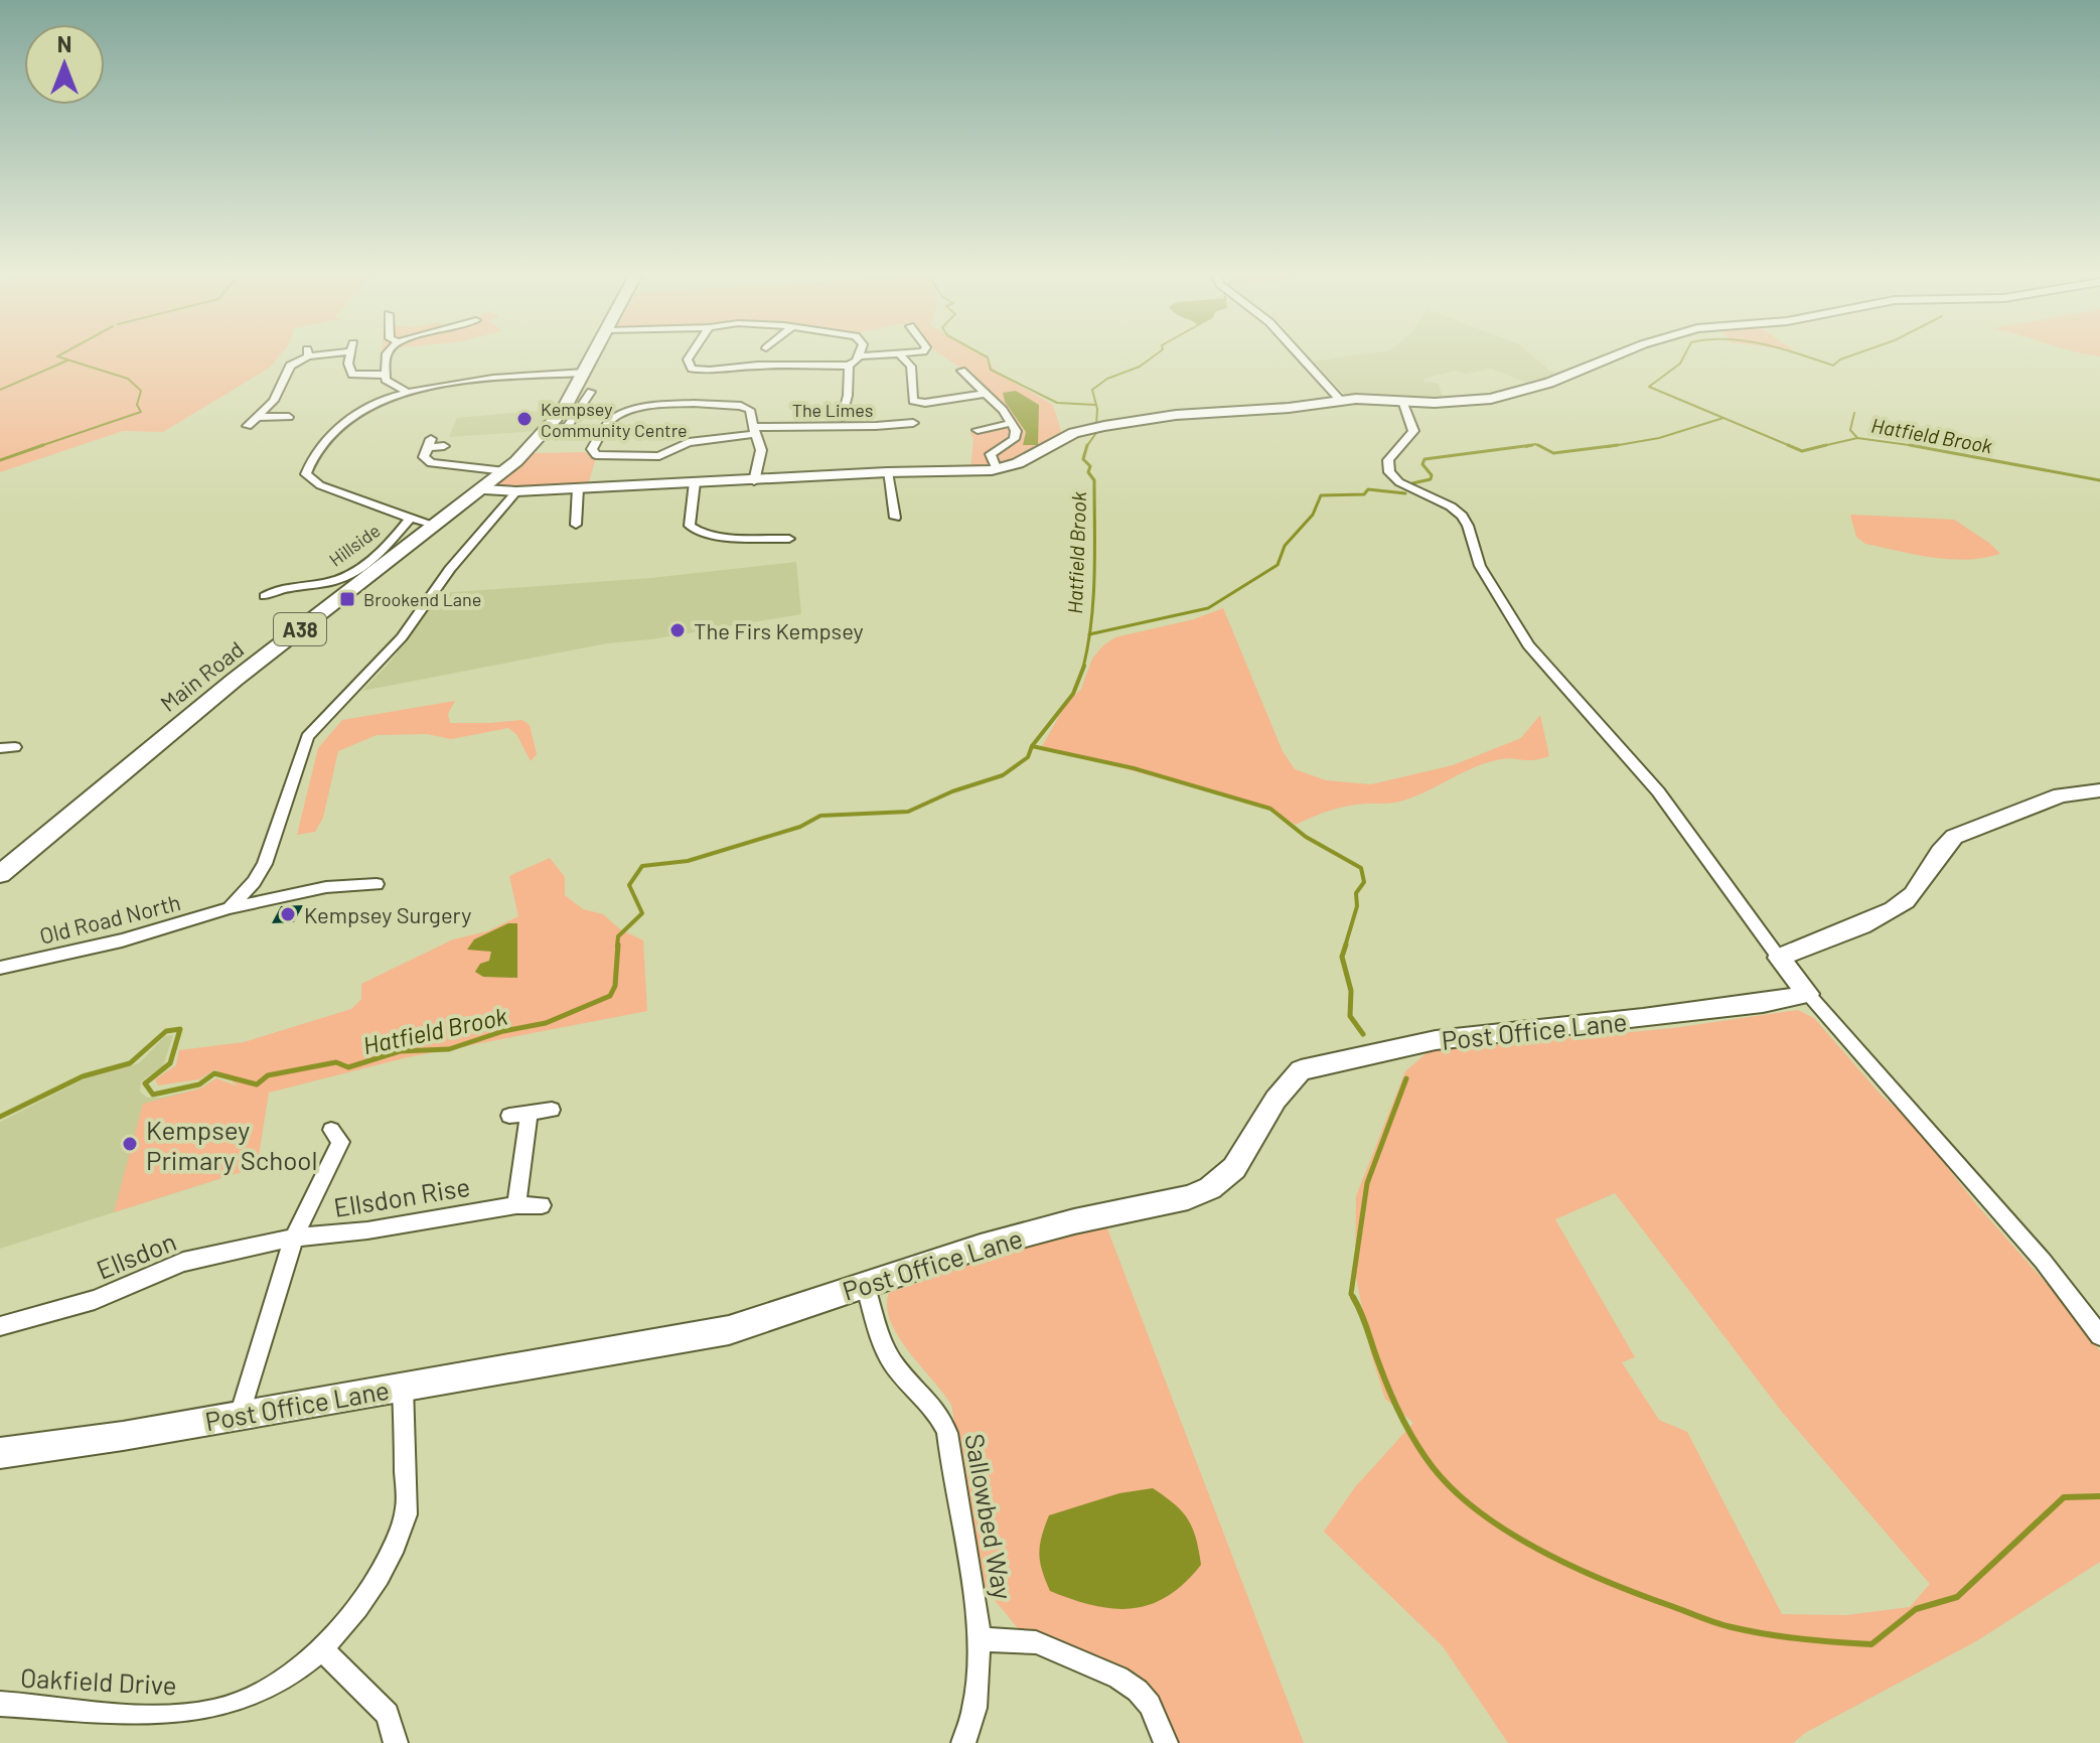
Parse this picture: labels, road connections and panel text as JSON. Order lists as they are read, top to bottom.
{
  "streets": {
    "main road": ["A38", "Main Road"],
    "street": [
      "The Limes",
      "Hillside",
      "Old Road North",
      "Post Office Lane",
      "Ellsdon Rise",
      "Ellsdon",
      "Sallowbed Way",
      "Oakfield Drive"
    ]
  },
  "crossings": [
    ["A38", "Main Road"],
    ["Post Office Lane", "Sallowbed Way"],
    ["Post Office Lane", "Oakfield Drive"],
    ["Ellsdon Rise", "Ellsdon"]
  ],
  "water": ["Hatfield Brook"],
  "places": {
    "other": [
      "Kempsey Community Centre",
      "The Firs Kempsey",
      "Kempsey Surgery",
      "Kempsey Primary School"
    ],
    "transit": ["Brookend Lane"]
  },
  "north": "top"
}
